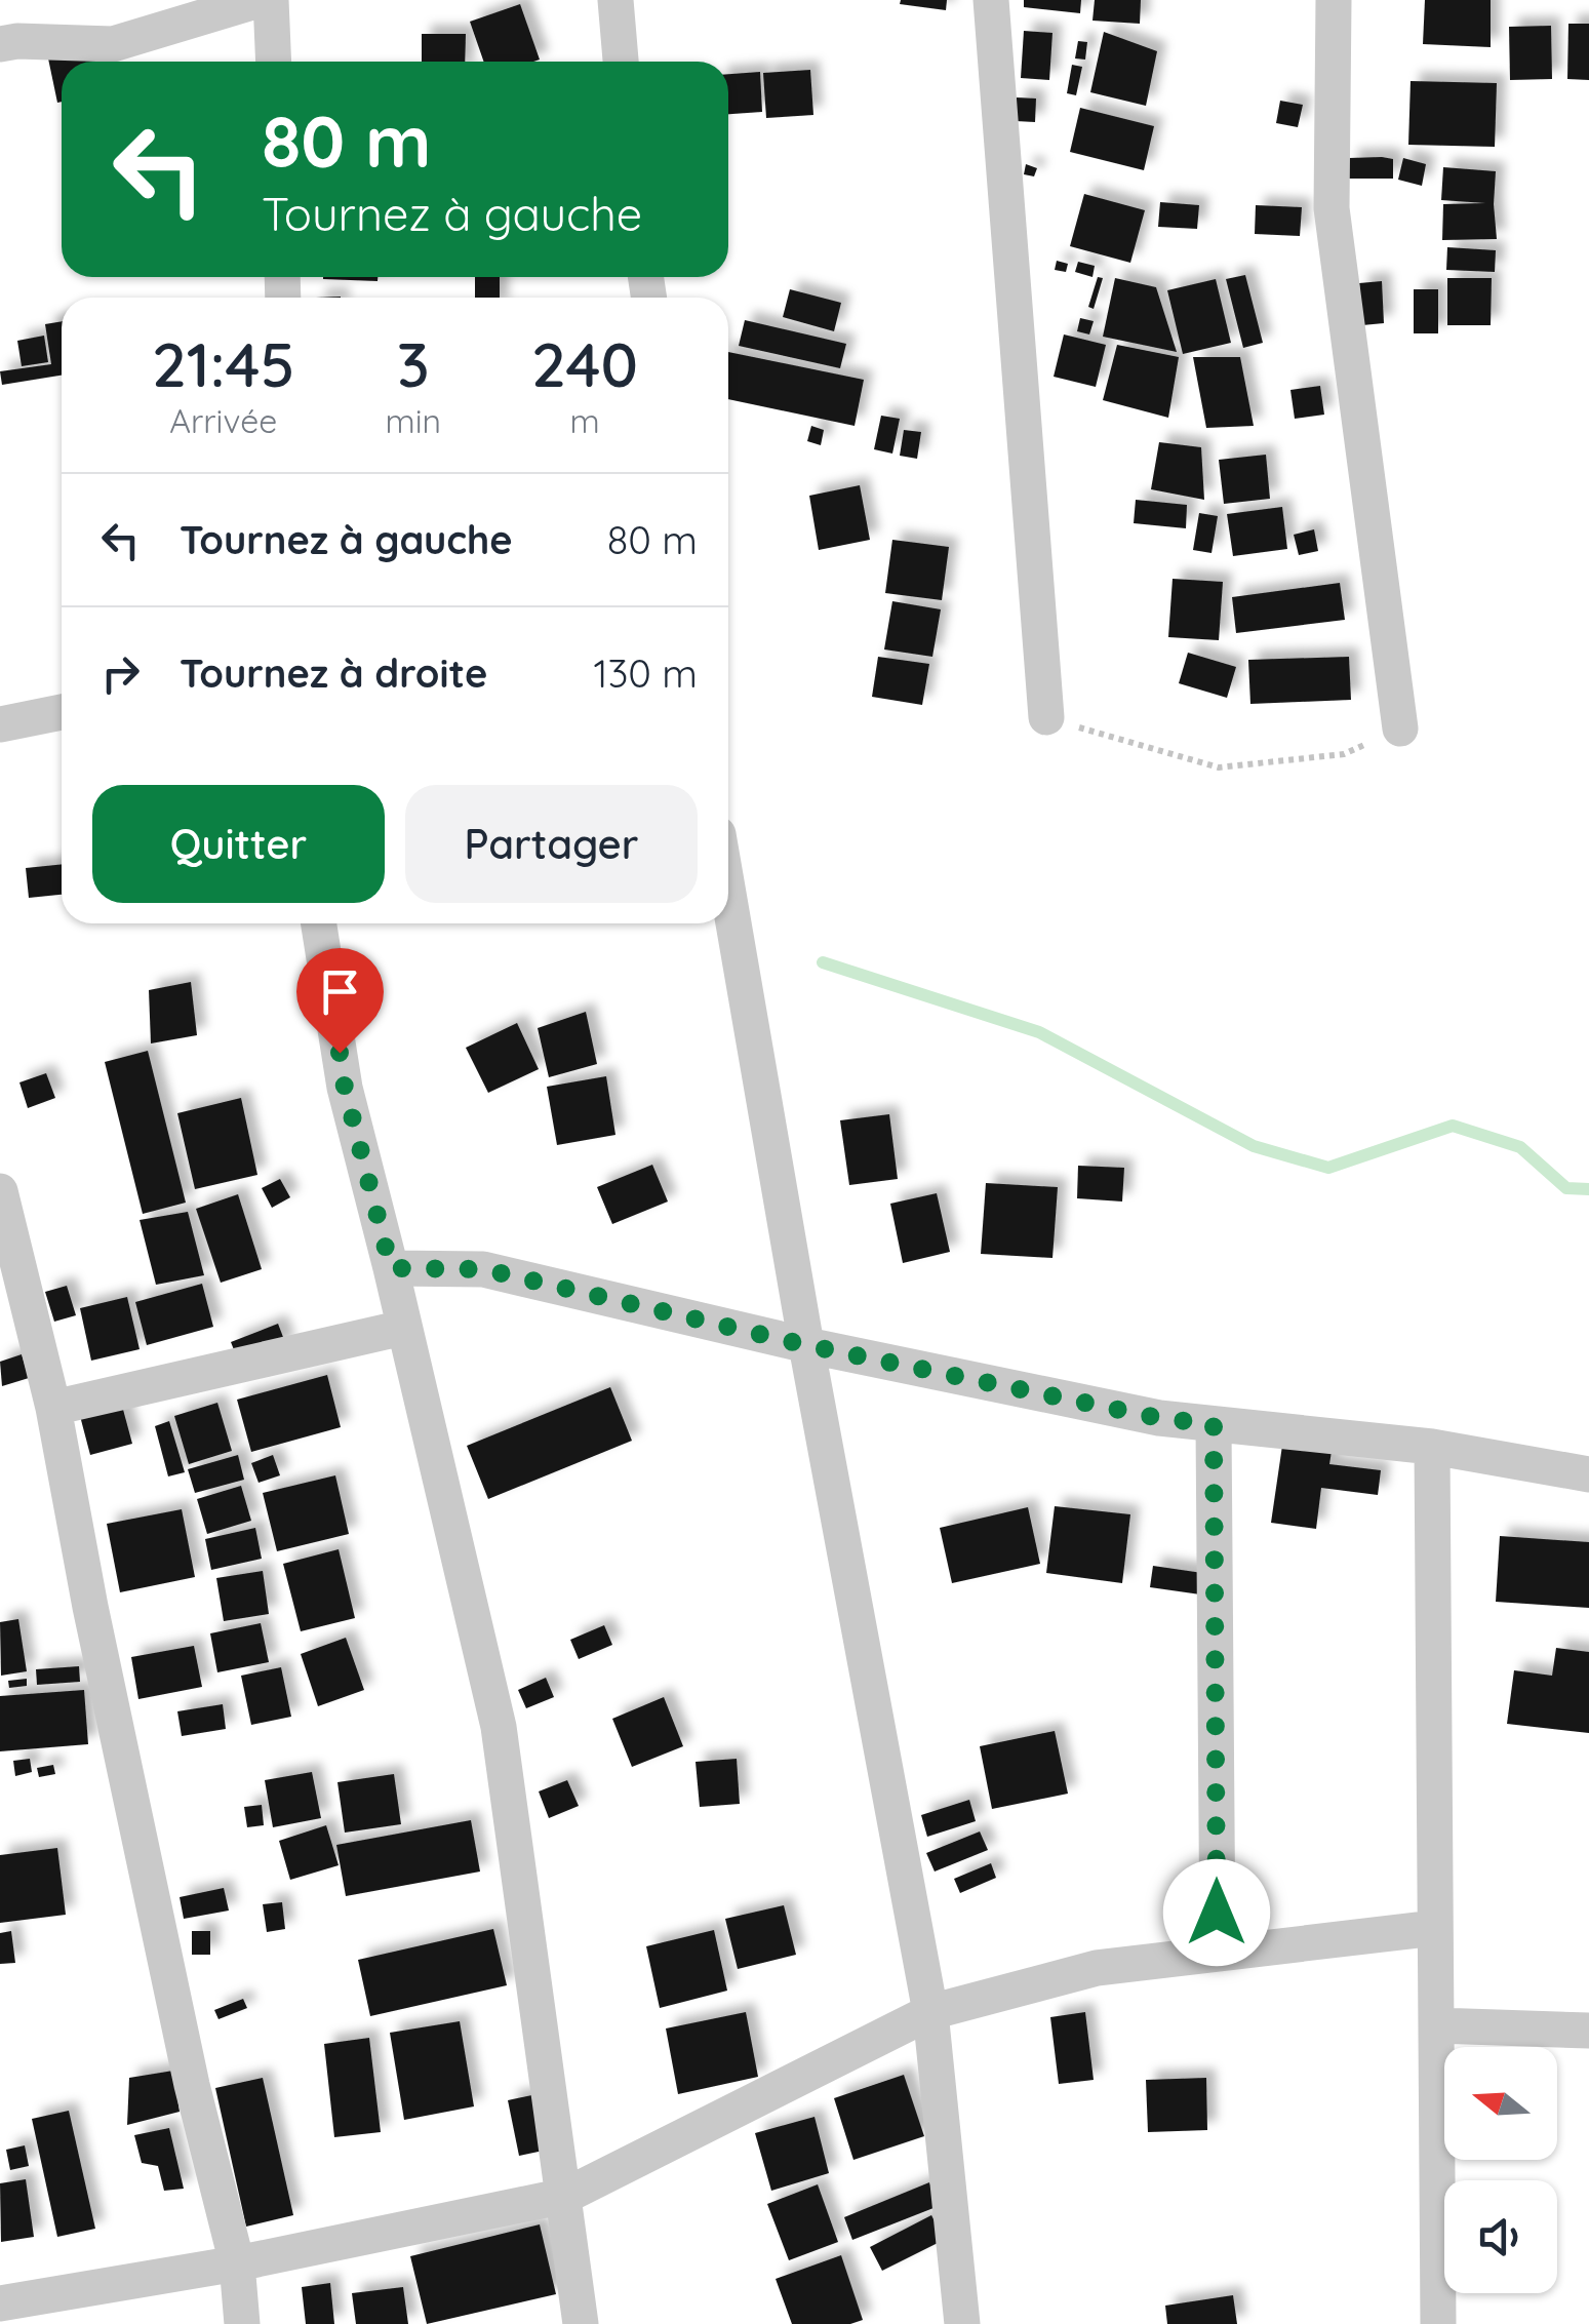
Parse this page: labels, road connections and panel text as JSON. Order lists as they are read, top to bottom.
{
  "north": "left",
  "page": {
    "turn": ["80 m", "Tournez à gauche"],
    "eta": [
      "21:45",
      "Arrivée",
      "3",
      "min",
      "240",
      "m"
    ],
    "list": [
      {
        "name": "Tournez à gauche",
        "value": "80 m"
      },
      {
        "name": "Tournez à droite",
        "value": "130 m"
      }
    ],
    "buttons": ["Quitter", "Partager"]
  }
}
